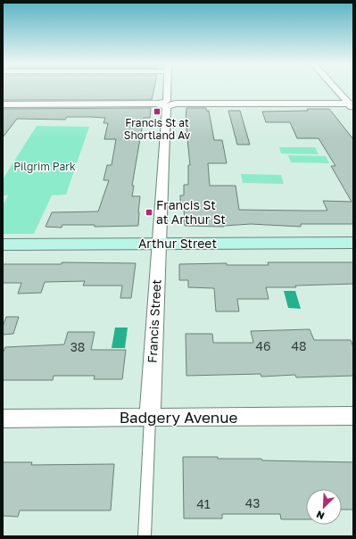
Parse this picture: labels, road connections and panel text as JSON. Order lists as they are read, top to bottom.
{
  "streets": {
    "main road": ["Arthur Street"],
    "street": ["Francis Street", "Badgery Avenue"]
  },
  "crossings": [
    ["Arthur Street", "Francis Street"],
    ["Francis Street", "Badgery Avenue"]
  ],
  "parks": ["Pilgrim Park"],
  "places": {
    "transit": ["Francis St at Shortland Av", "Francis St at Arthur St"]
  },
  "house_numbers": [
    "46",
    "48",
    "38",
    "43",
    "41"
  ],
  "north": "bottom left"
}
